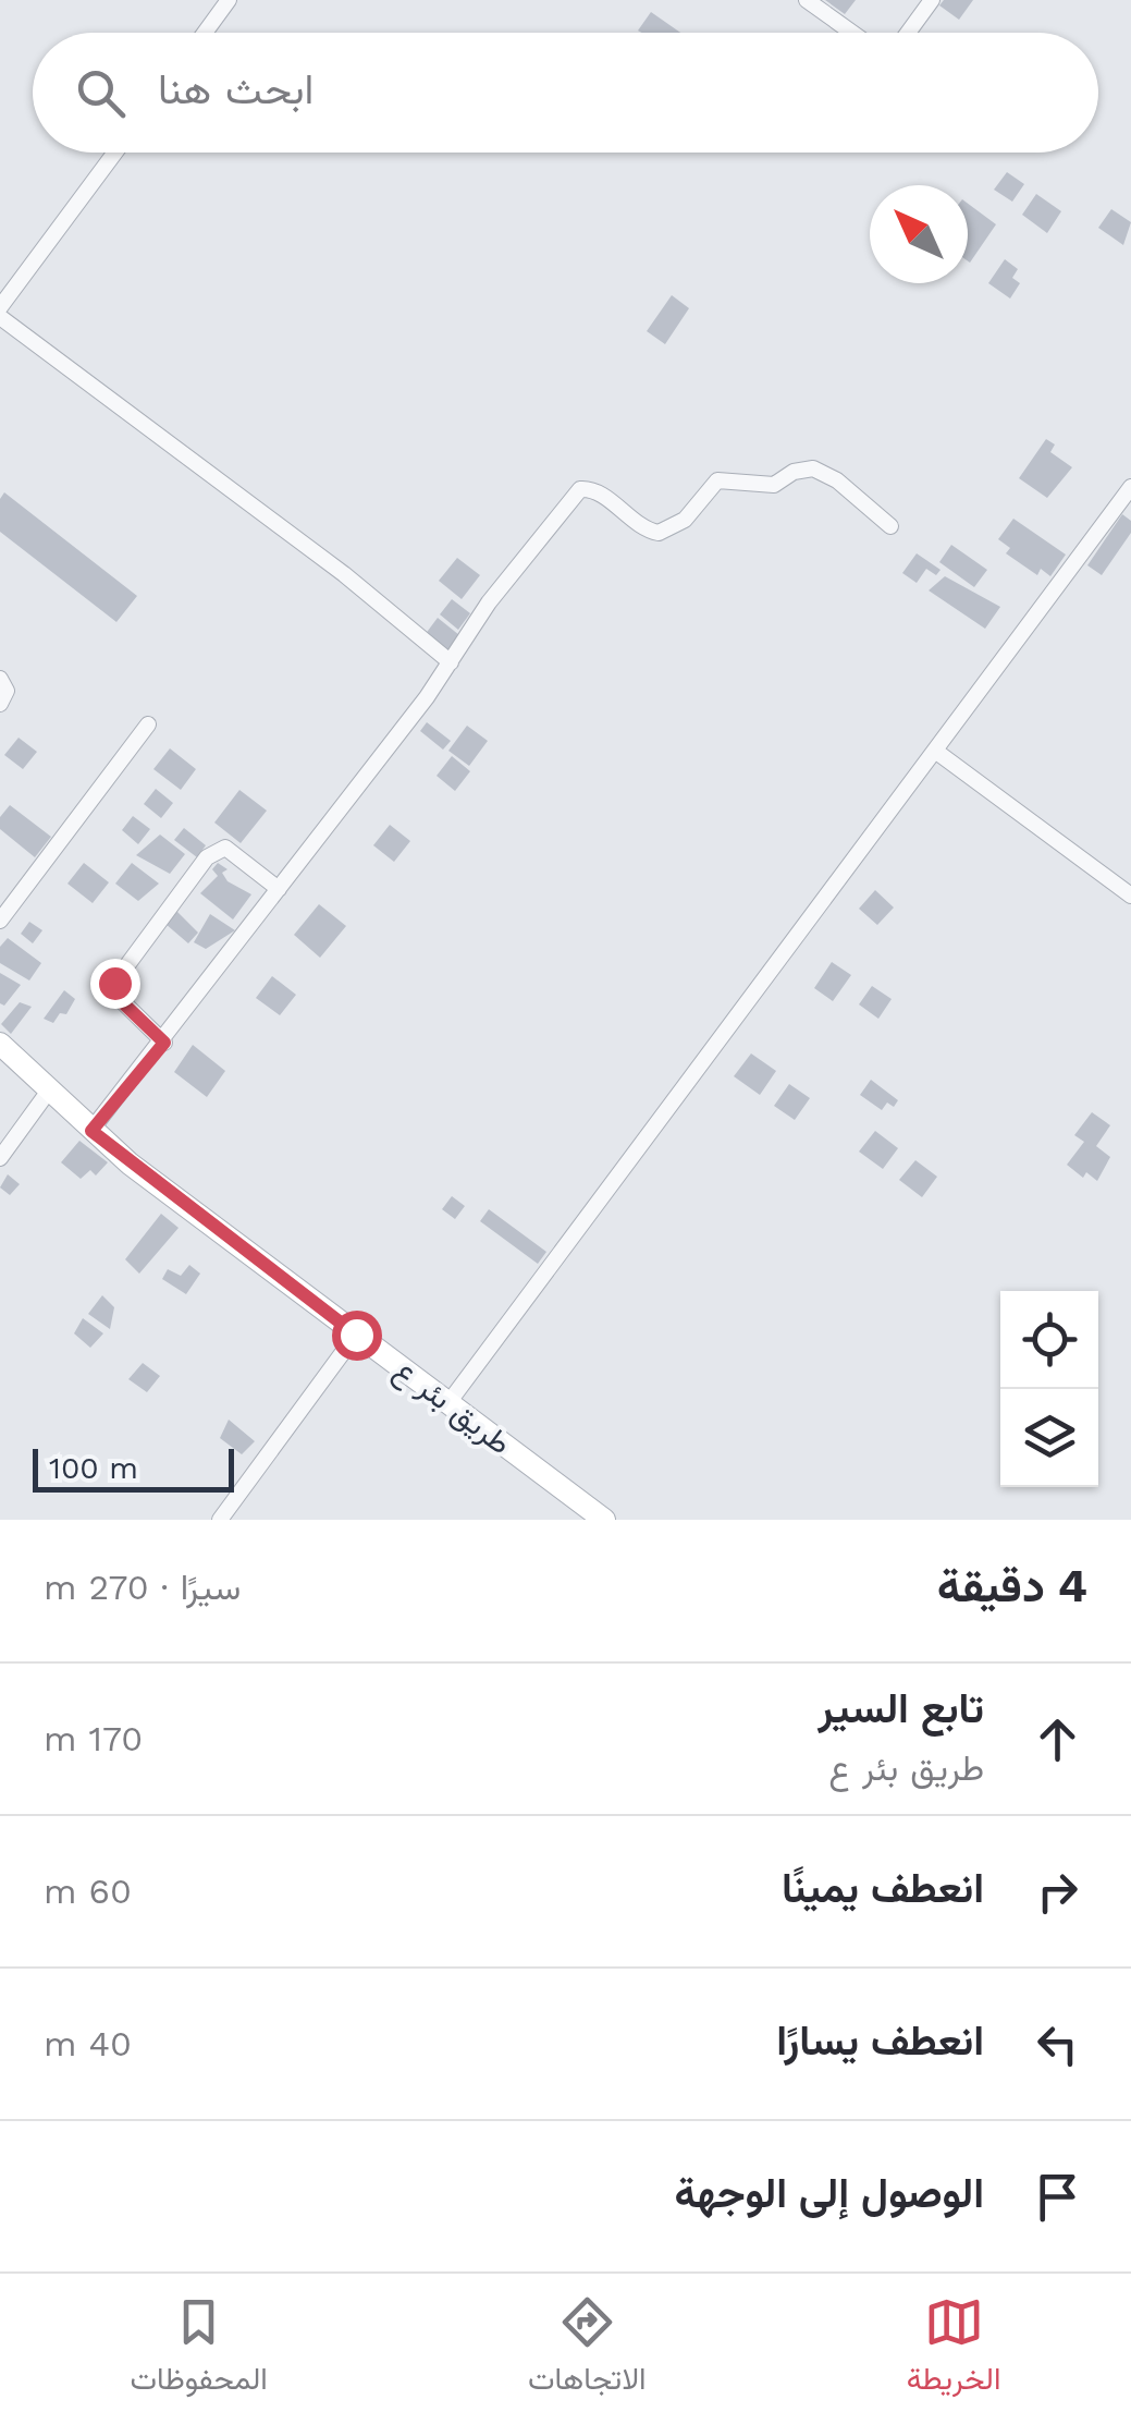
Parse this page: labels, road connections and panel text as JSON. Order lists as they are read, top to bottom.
{
  "streets": {
    "street": ["طريق بئر ع"]
  },
  "scale_bar": "100 m",
  "north": "top left",
  "page": {
    "search": "ابحث هنا",
    "scale": "100 m",
    "heading": ["4 دقيقة", "سيرًا · 270 m"],
    "list": [
      ["تابع السير", "طريق بئر ع", "170 m"],
      ["انعطف يمينًا", "60 m"],
      ["انعطف يسارًا", "40 m"],
      "الوصول إلى الوجهة"
    ],
    "nav": ["الخريطة", "الاتجاهات", "المحفوظات"]
  }
}
